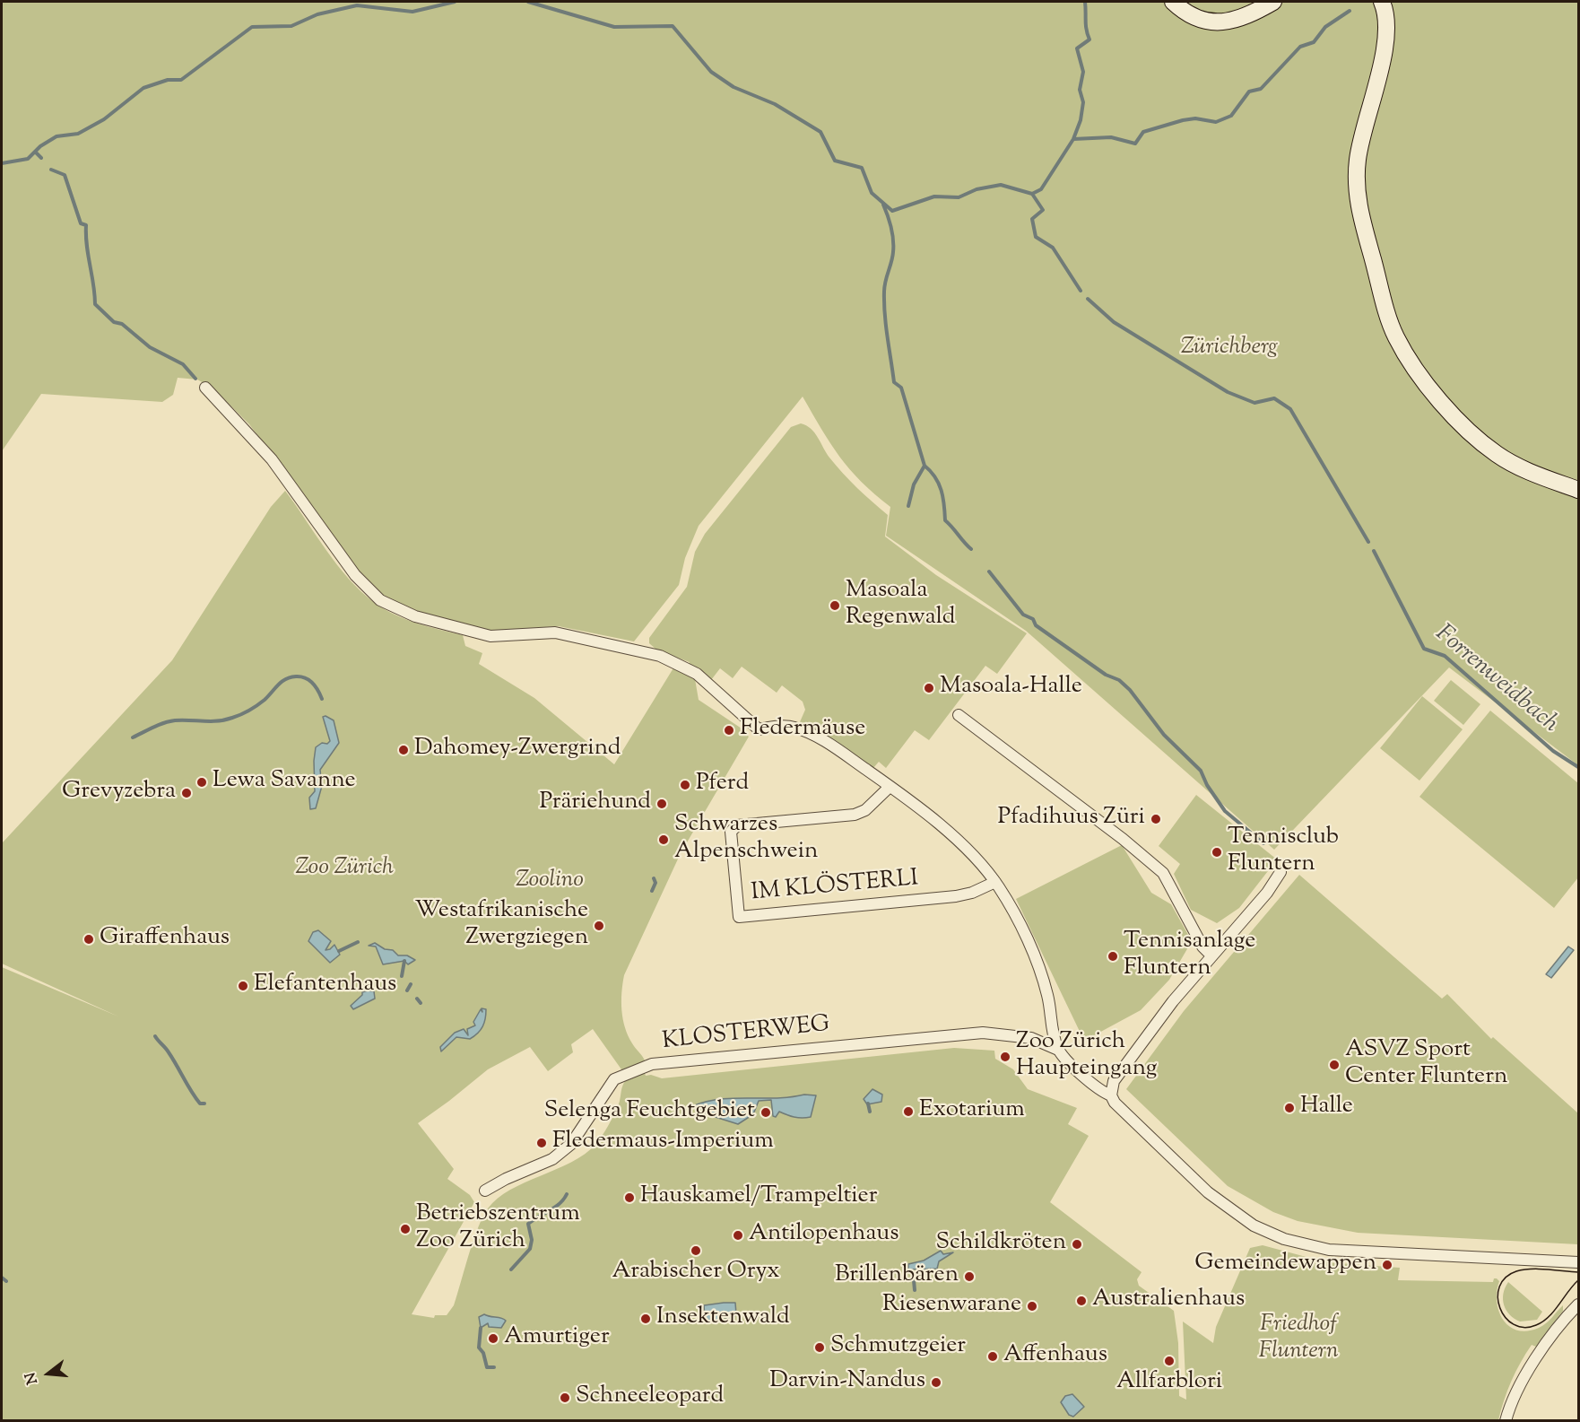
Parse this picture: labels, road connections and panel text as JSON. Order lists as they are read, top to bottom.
{
  "streets": {
    "street": ["IM KLÖSTERLI", "KLOSTERWEG"]
  },
  "water": ["Forrenweidbach"],
  "parks": [
    "Zürichberg",
    "Zoo Zürich",
    "Zoolino",
    "Friedhof Fluntern"
  ],
  "places": [
    "Masoala Regenwald",
    "Masoala-Halle",
    "Fledermäuse",
    "Dahomey-Zwergrind",
    "Lewa Savanne",
    "Pferd",
    "Grevyzebra",
    "Präriehund",
    "Pfadihuus Züri",
    "Schwarzes Alpenschwein",
    "Tennisclub Fluntern",
    "Westafrikanische Zwergziegen",
    "Giraffenhaus",
    "Tennisanlage Fluntern",
    "Elefantenhaus",
    "Zoo Zürich Haupteingang",
    "ASVZ Sport Center Fluntern",
    "Halle",
    "Exotarium",
    "Selenga Feuchtgebiet",
    "Fledermaus-Imperium",
    "Hauskamel/Trampeltier",
    "Betriebszentrum Zoo Zürich",
    "Antilopenhaus",
    "Schildkröten",
    "Arabischer Oryx",
    "Gemeindewappen",
    "Brillenbären",
    "Australienhaus",
    "Riesenwarane",
    "Insektenwald",
    "Amurtiger",
    "Schmutzgeier",
    "Affenhaus",
    "Allfarblori",
    "Darvin-Nandus",
    "Schneeleopard"
  ],
  "north": "left"
}
